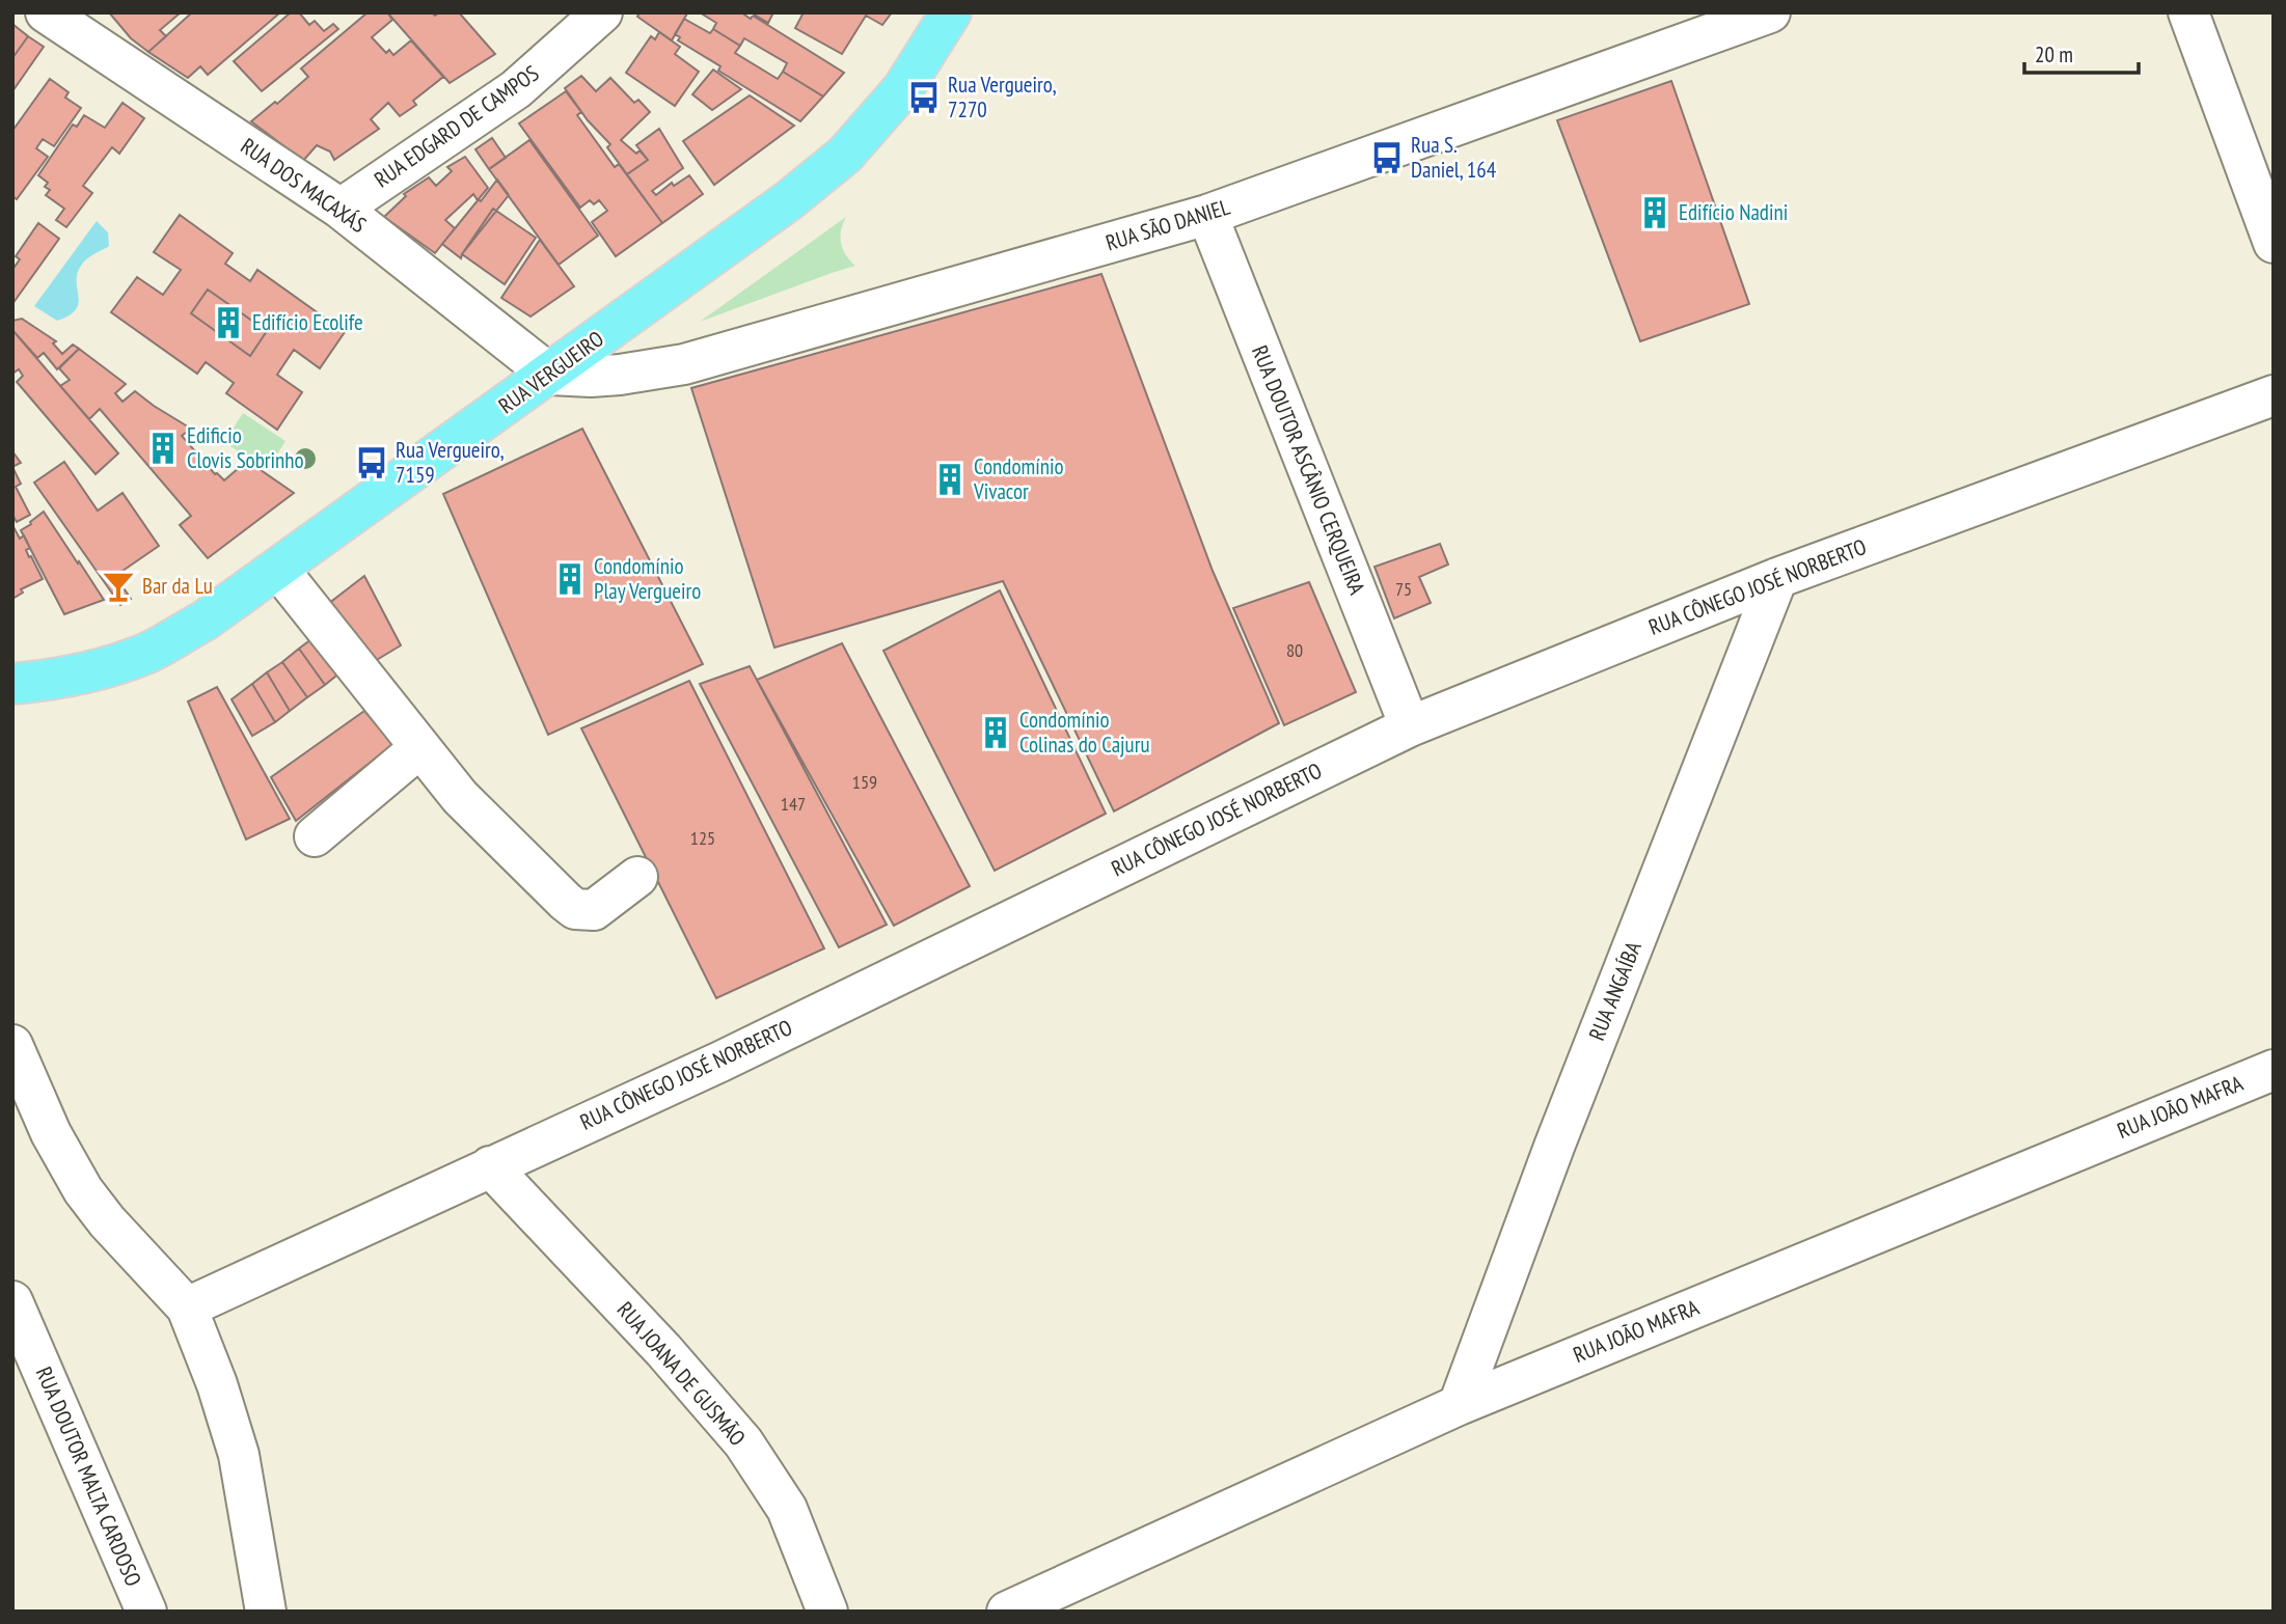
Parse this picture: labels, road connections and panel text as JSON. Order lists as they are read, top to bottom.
{
  "streets": {
    "main road": ["RUA VERGUEIRO"],
    "street": [
      "RUA EDGARD DE CAMPOS",
      "RUA DOS MACAXÁS",
      "RUA SÃO DANIEL",
      "RUA DOUTOR ASCÂNIO CERQUEIRA",
      "RUA CÔNEGO JOSÉ NORBERTO",
      "RUA ANGAÍBA",
      "RUA JOÃO MAFRA",
      "RUA JOANA DE GUSMÃO",
      "RUA DOUTOR MALTA CARDOSO"
    ]
  },
  "crossings": [
    ["RUA EDGARD DE CAMPOS", "RUA DOS MACAXÁS"],
    ["RUA DOS MACAXÁS", "RUA SÃO DANIEL"],
    ["RUA DOS MACAXÁS", "RUA VERGUEIRO"],
    ["RUA SÃO DANIEL", "RUA VERGUEIRO"],
    ["RUA SÃO DANIEL", "RUA DOUTOR ASCÂNIO CERQUEIRA"],
    ["RUA DOUTOR ASCÂNIO CERQUEIRA", "RUA CÔNEGO JOSÉ NORBERTO"],
    ["RUA CÔNEGO JOSÉ NORBERTO", "RUA ANGAÍBA"],
    ["RUA CÔNEGO JOSÉ NORBERTO", "RUA JOANA DE GUSMÃO"],
    ["RUA ANGAÍBA", "RUA JOÃO MAFRA"]
  ],
  "places": {
    "bus stop": ["Rua Vergueiro, 7270", "Rua S. Daniel, 164", "Rua Vergueiro, 7159"],
    "building": [
      "Edifício Nadini",
      "Edifício Ecolife",
      "Edificio Clovis Sobrinho",
      "Condomínio Vivacor",
      "Condomínio Play Vergueiro",
      "Condomínio Colinas do Cajuru"
    ],
    "bar": ["Bar da Lu"]
  },
  "house_numbers": [
    "75",
    "80",
    "159",
    "147",
    "125"
  ],
  "scale_bar": "20 m"
}
